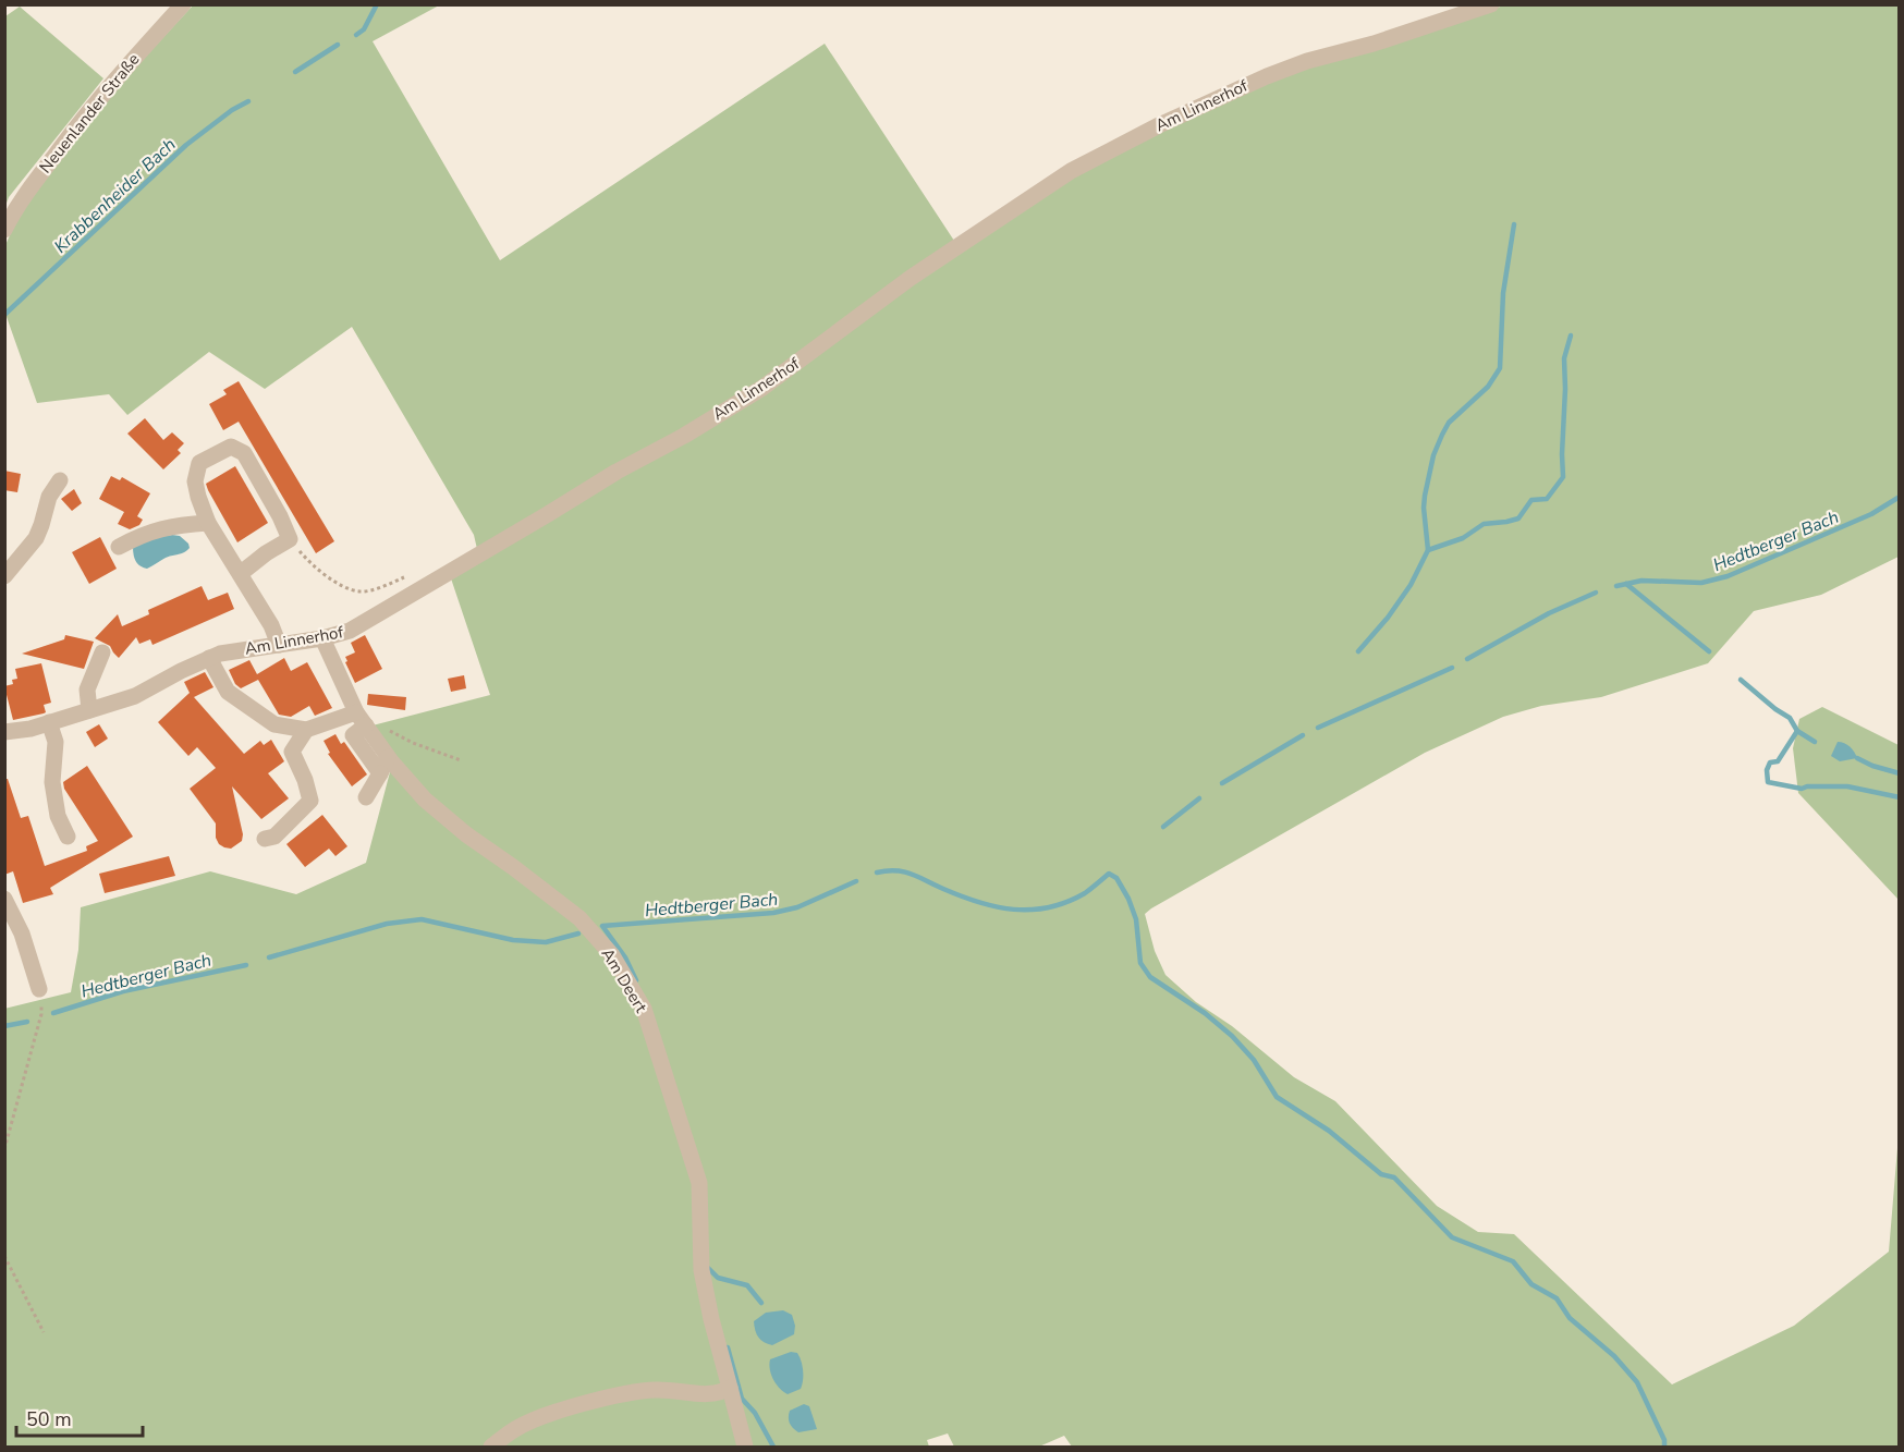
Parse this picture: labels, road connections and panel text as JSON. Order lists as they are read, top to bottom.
{
  "streets": {
    "street": ["Am Linnerhof", "Neuenlander Straße", "Am Deert"]
  },
  "crossings": [
    ["Am Linnerhof", "Am Deert"]
  ],
  "water": ["Krabbenheider Bach", "Hedtberger Bach"],
  "scale_bar": "50 m"
}
